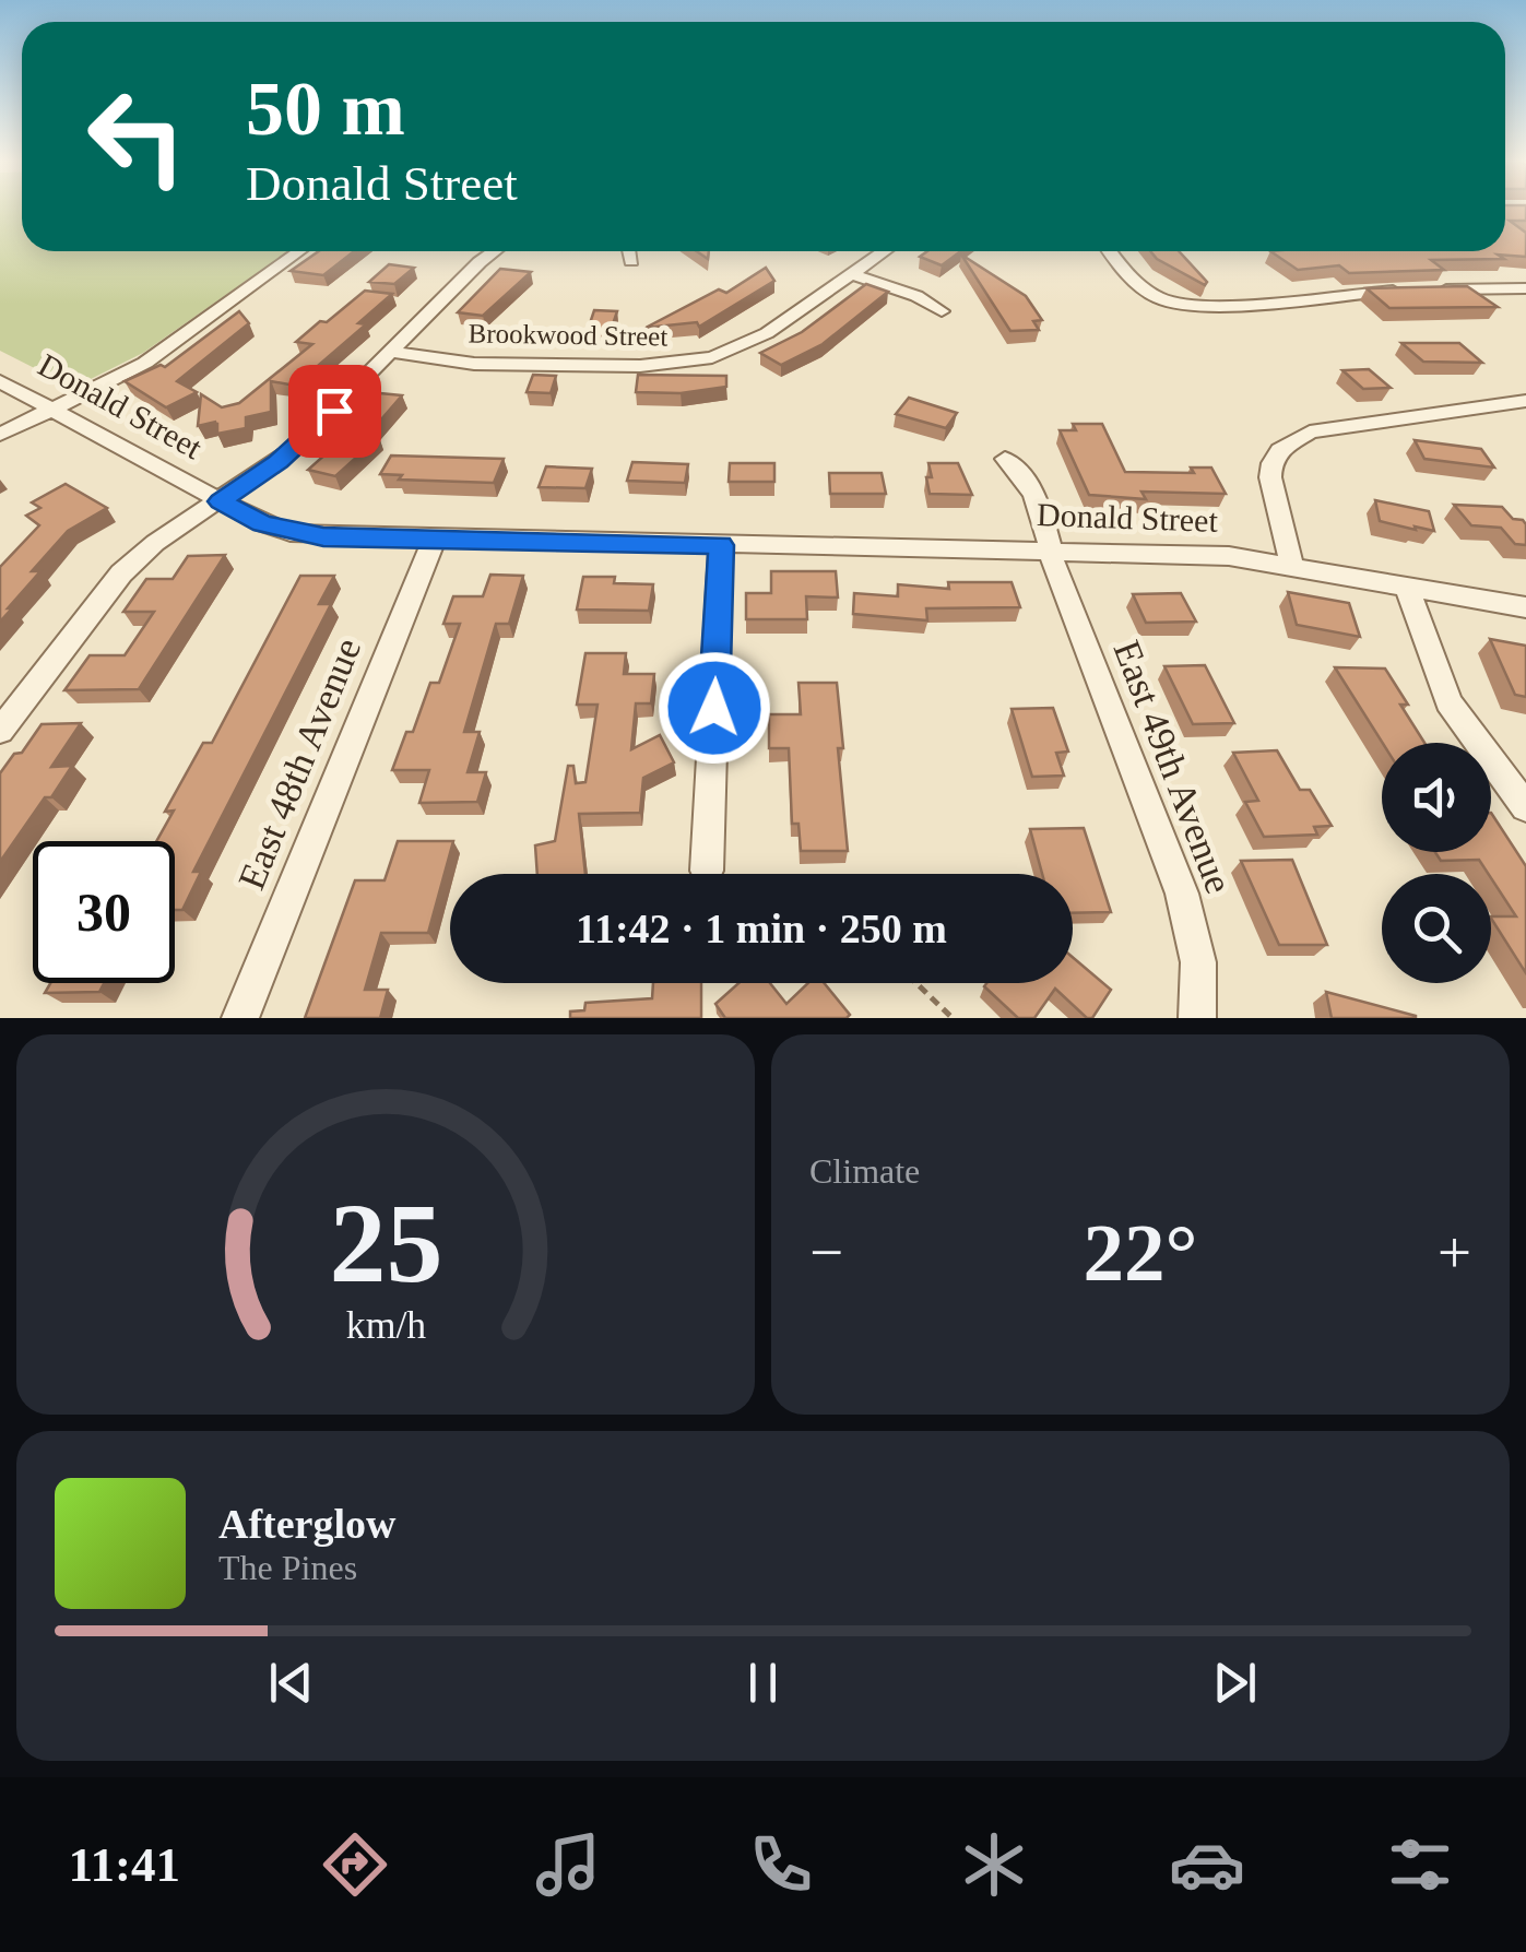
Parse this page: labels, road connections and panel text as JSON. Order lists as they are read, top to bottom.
{
  "streets": {
    "street": [
      "Brookwood Street",
      "Donald Street",
      "East 48th Avenue",
      "East 49th Avenue"
    ]
  },
  "crossings": [
    ["Donald Street", "East 48th Avenue"],
    ["Donald Street", "East 49th Avenue"]
  ],
  "page": {
    "turn": ["50 m", "Donald Street"],
    "limit": "30",
    "trip": "11:42 · 1 min · 250 m",
    "tile": "Climate",
    "heat": ["−", "22°", "+"],
    "song": ["Afterglow", "The Pines"],
    "tabs": "11:41",
    "gauge": ["25", "km/h"]
  }
}
